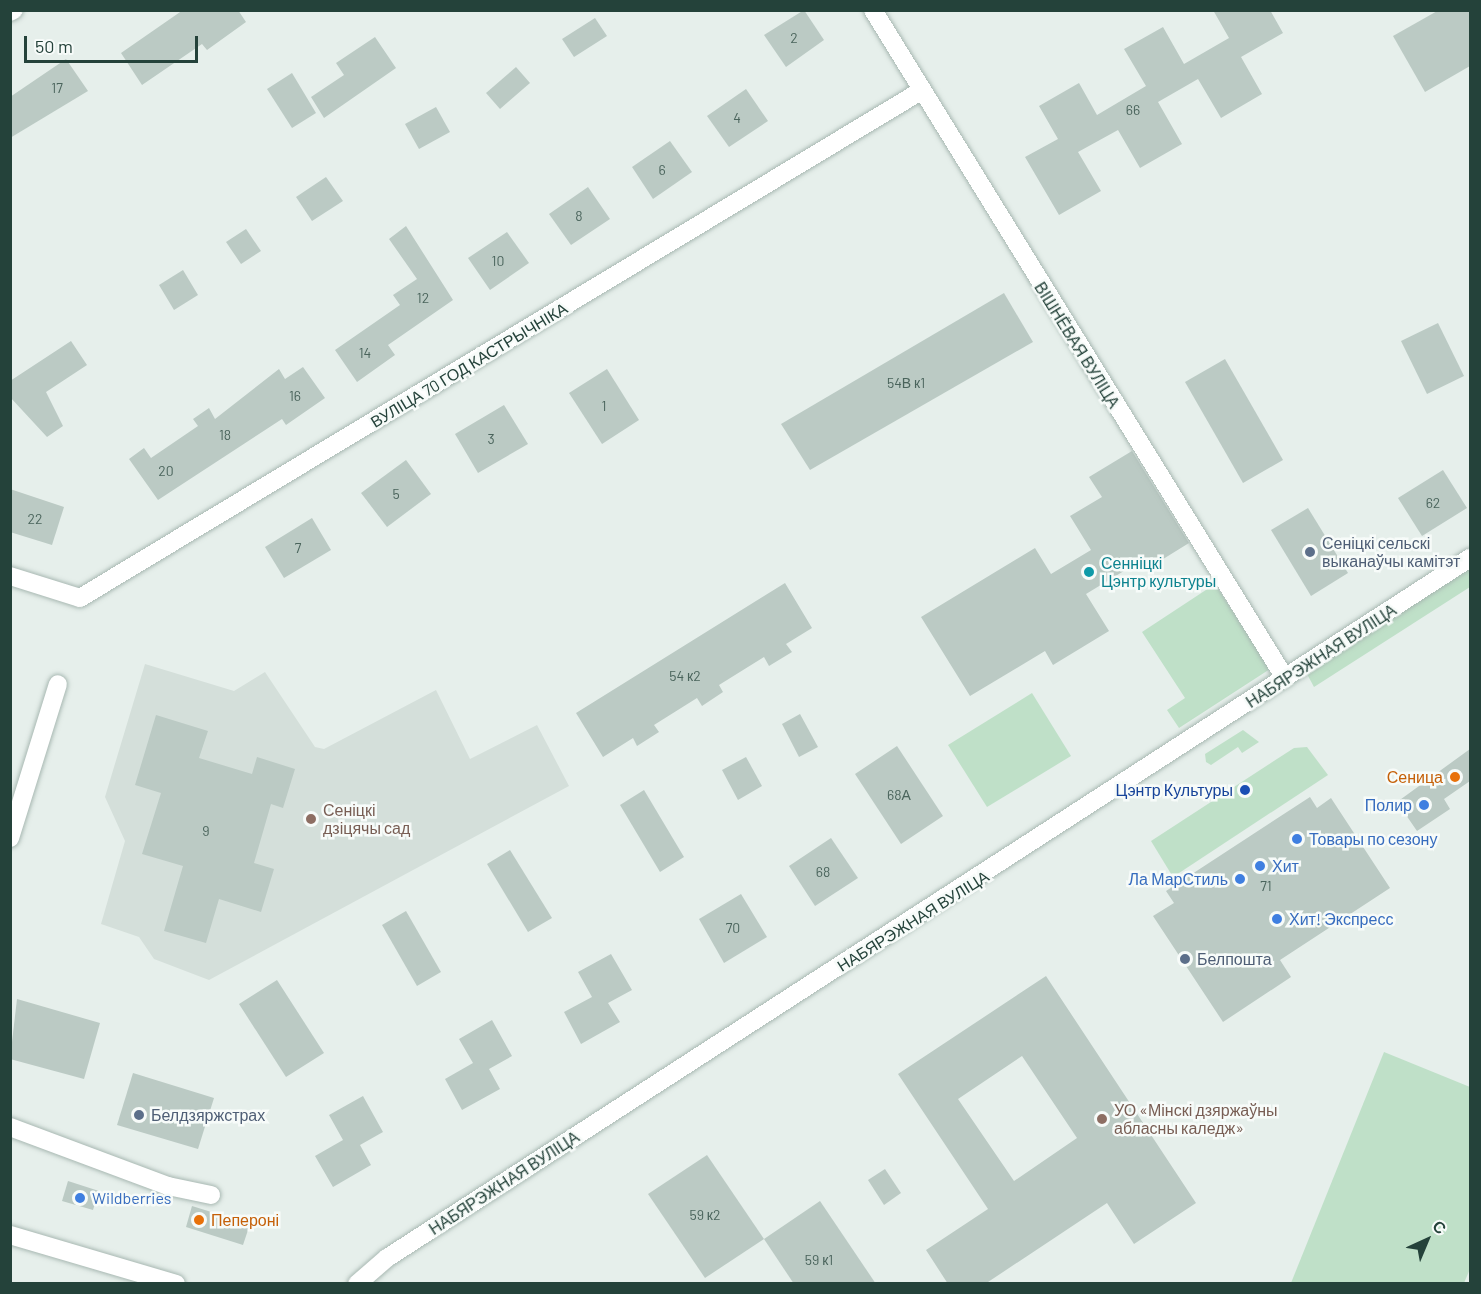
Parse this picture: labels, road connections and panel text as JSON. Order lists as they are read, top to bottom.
{
  "streets": {
    "street": ["ВІШНЁВАЯ ВУЛІЦА", "ВУЛІЦА 70 ГОД КАСТРЫЧНІКА", "НАБЯРЭЖНАЯ ВУЛІЦА"]
  },
  "crossings": [
    ["ВІШНЁВАЯ ВУЛІЦА", "ВУЛІЦА 70 ГОД КАСТРЫЧНІКА"],
    ["ВІШНЁВАЯ ВУЛІЦА", "НАБЯРЭЖНАЯ ВУЛІЦА"]
  ],
  "places": [
    "Сеніцкі сельскі выканаўчы камітэт",
    "Сенніцкі Цэнтр культуры",
    "Сеница",
    "Цэнтр Культуры",
    "Полир",
    "Сеніцкі дзіцячы сад",
    "Товары по сезону",
    "Хит",
    "Ла МарСтиль",
    "Хит! Экспресс",
    "Белпошта",
    "Белдзяржстрах",
    "УО «Мінскі дзяржаўны абласны каледж»",
    "Wildberries",
    "Пепероні"
  ],
  "house_numbers": [
    "2",
    "17",
    "66",
    "4",
    "6",
    "8",
    "10",
    "12",
    "14",
    "54В к1",
    "16",
    "1",
    "18",
    "3",
    "20",
    "5",
    "62",
    "22",
    "7",
    "54 к2",
    "68А",
    "9",
    "68",
    "71",
    "70",
    "59 к2",
    "59 к1"
  ],
  "scale_bar": "50 m",
  "north": "top right"
}
